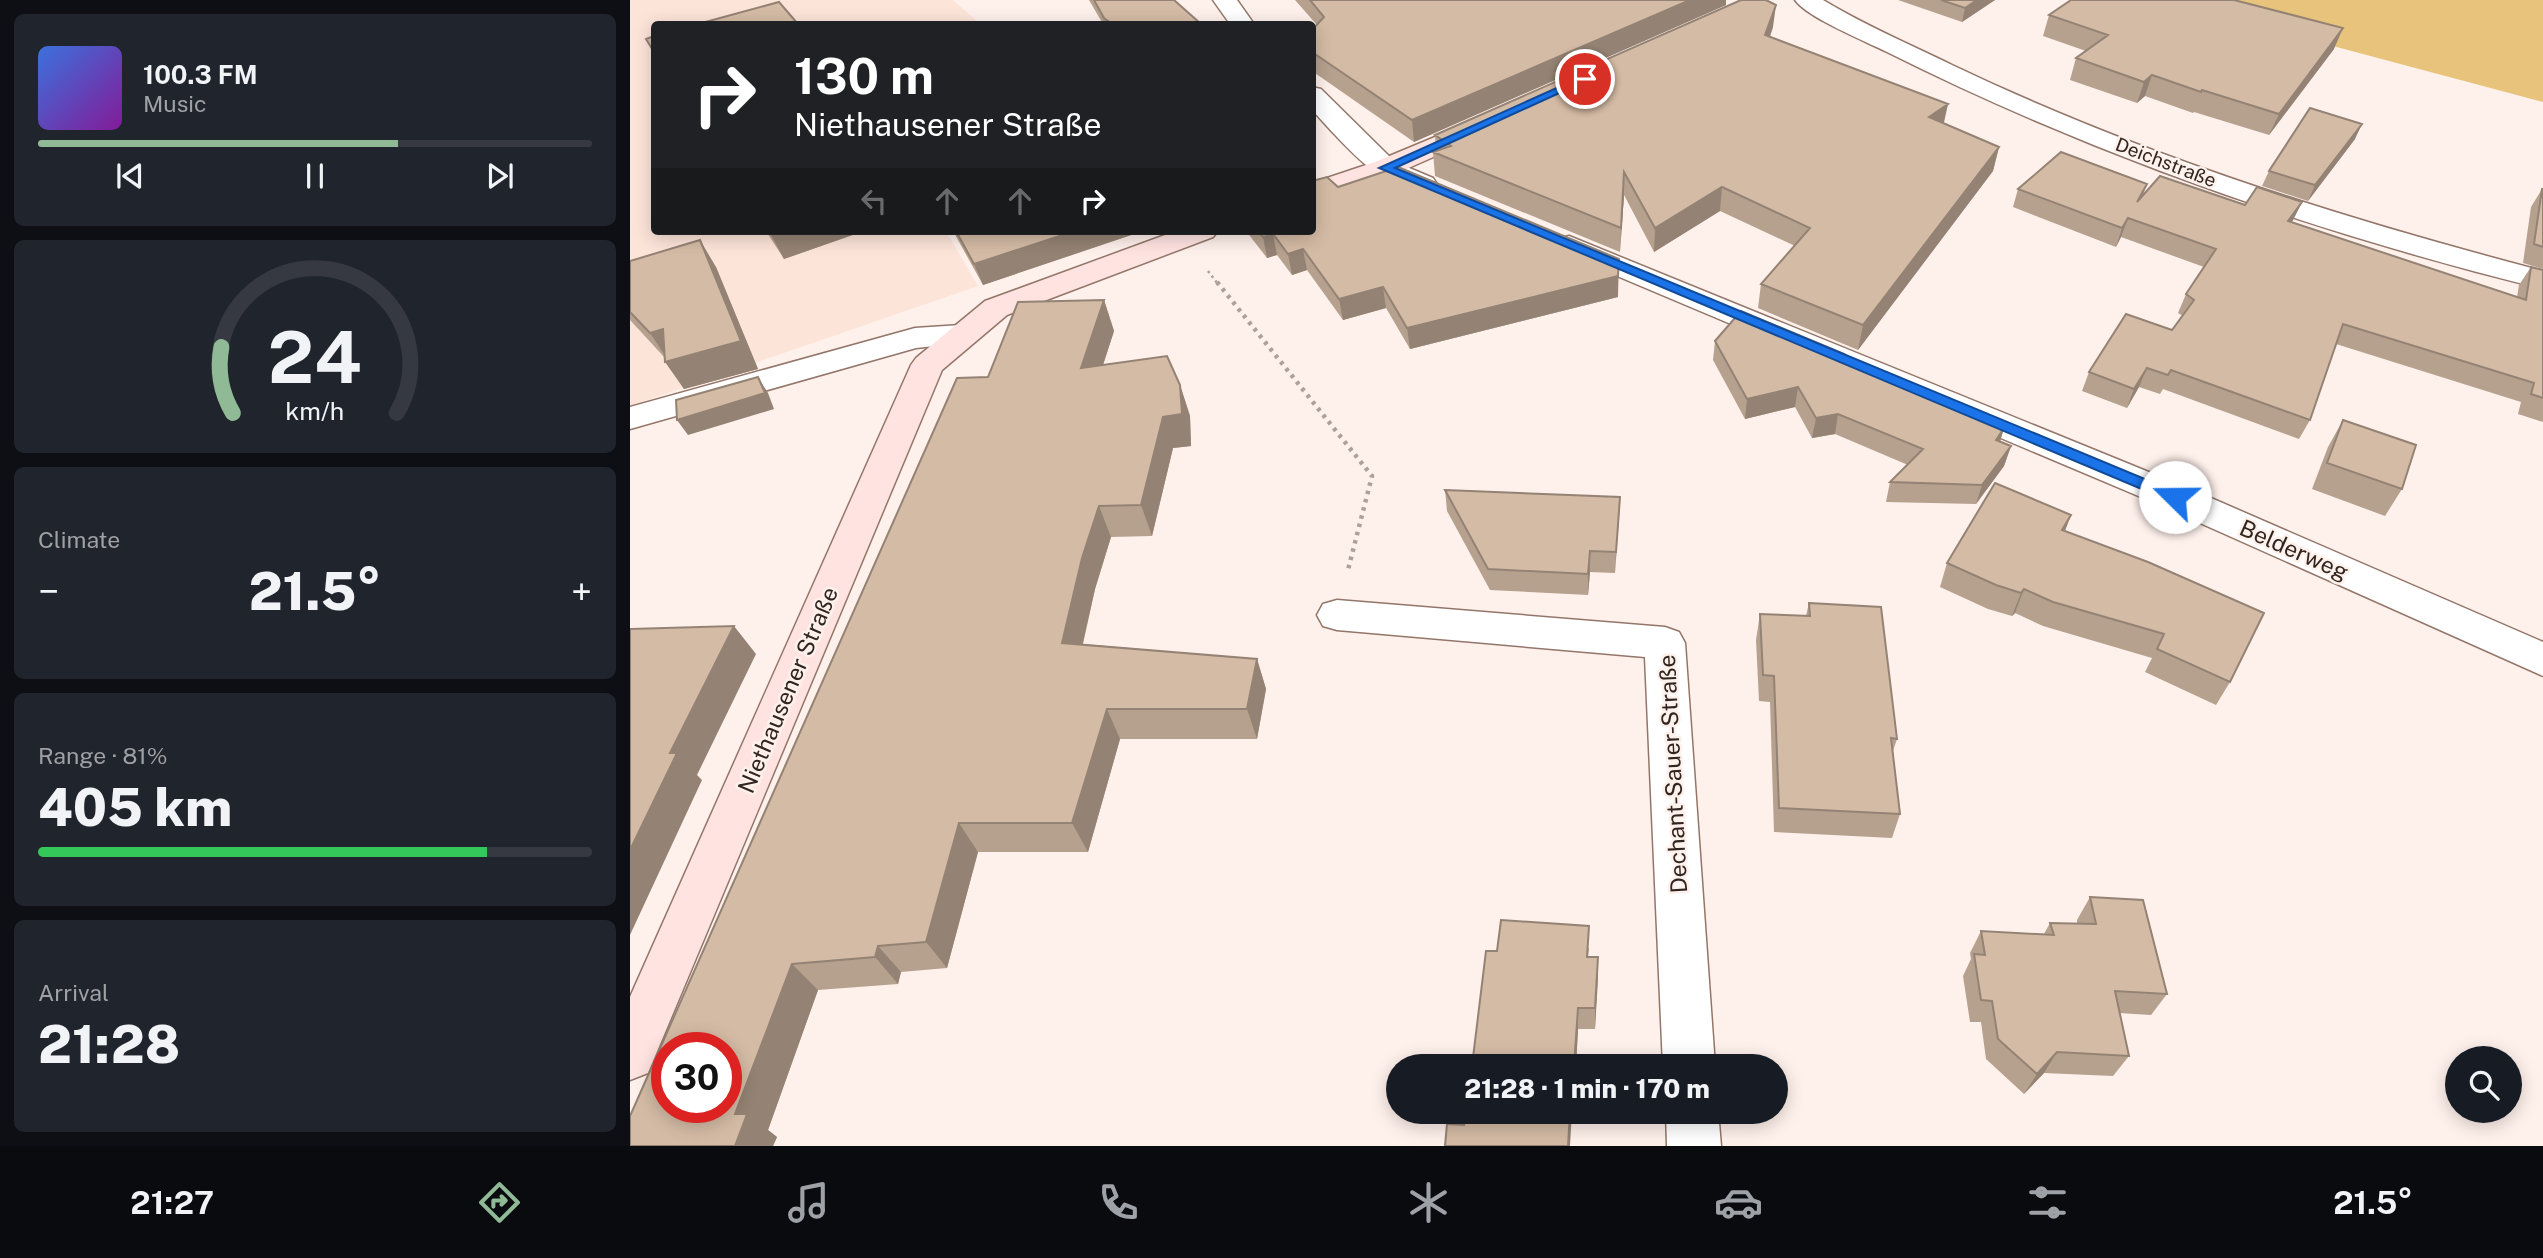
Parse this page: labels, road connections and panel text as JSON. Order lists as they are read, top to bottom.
{
  "streets": {
    "street": [
      "Deichstraße",
      "Belderweg",
      "Niethausener Straße",
      "Dechant-Sauer-Straße"
    ]
  },
  "page": {
    "turn": ["130 m", "Niethausener Straße"],
    "song": ["100.3 FM", "Music"],
    "tile": [
      "Climate",
      ["Range · 81%", "405 km"],
      ["Arrival", "21:28"]
    ],
    "heat": ["−", "21.5°", "+"],
    "limit": "30",
    "trip": "21:28 · 1 min · 170 m",
    "tabs": ["21:27", "21.5°"],
    "gauge": ["24", "km/h"]
  }
}
